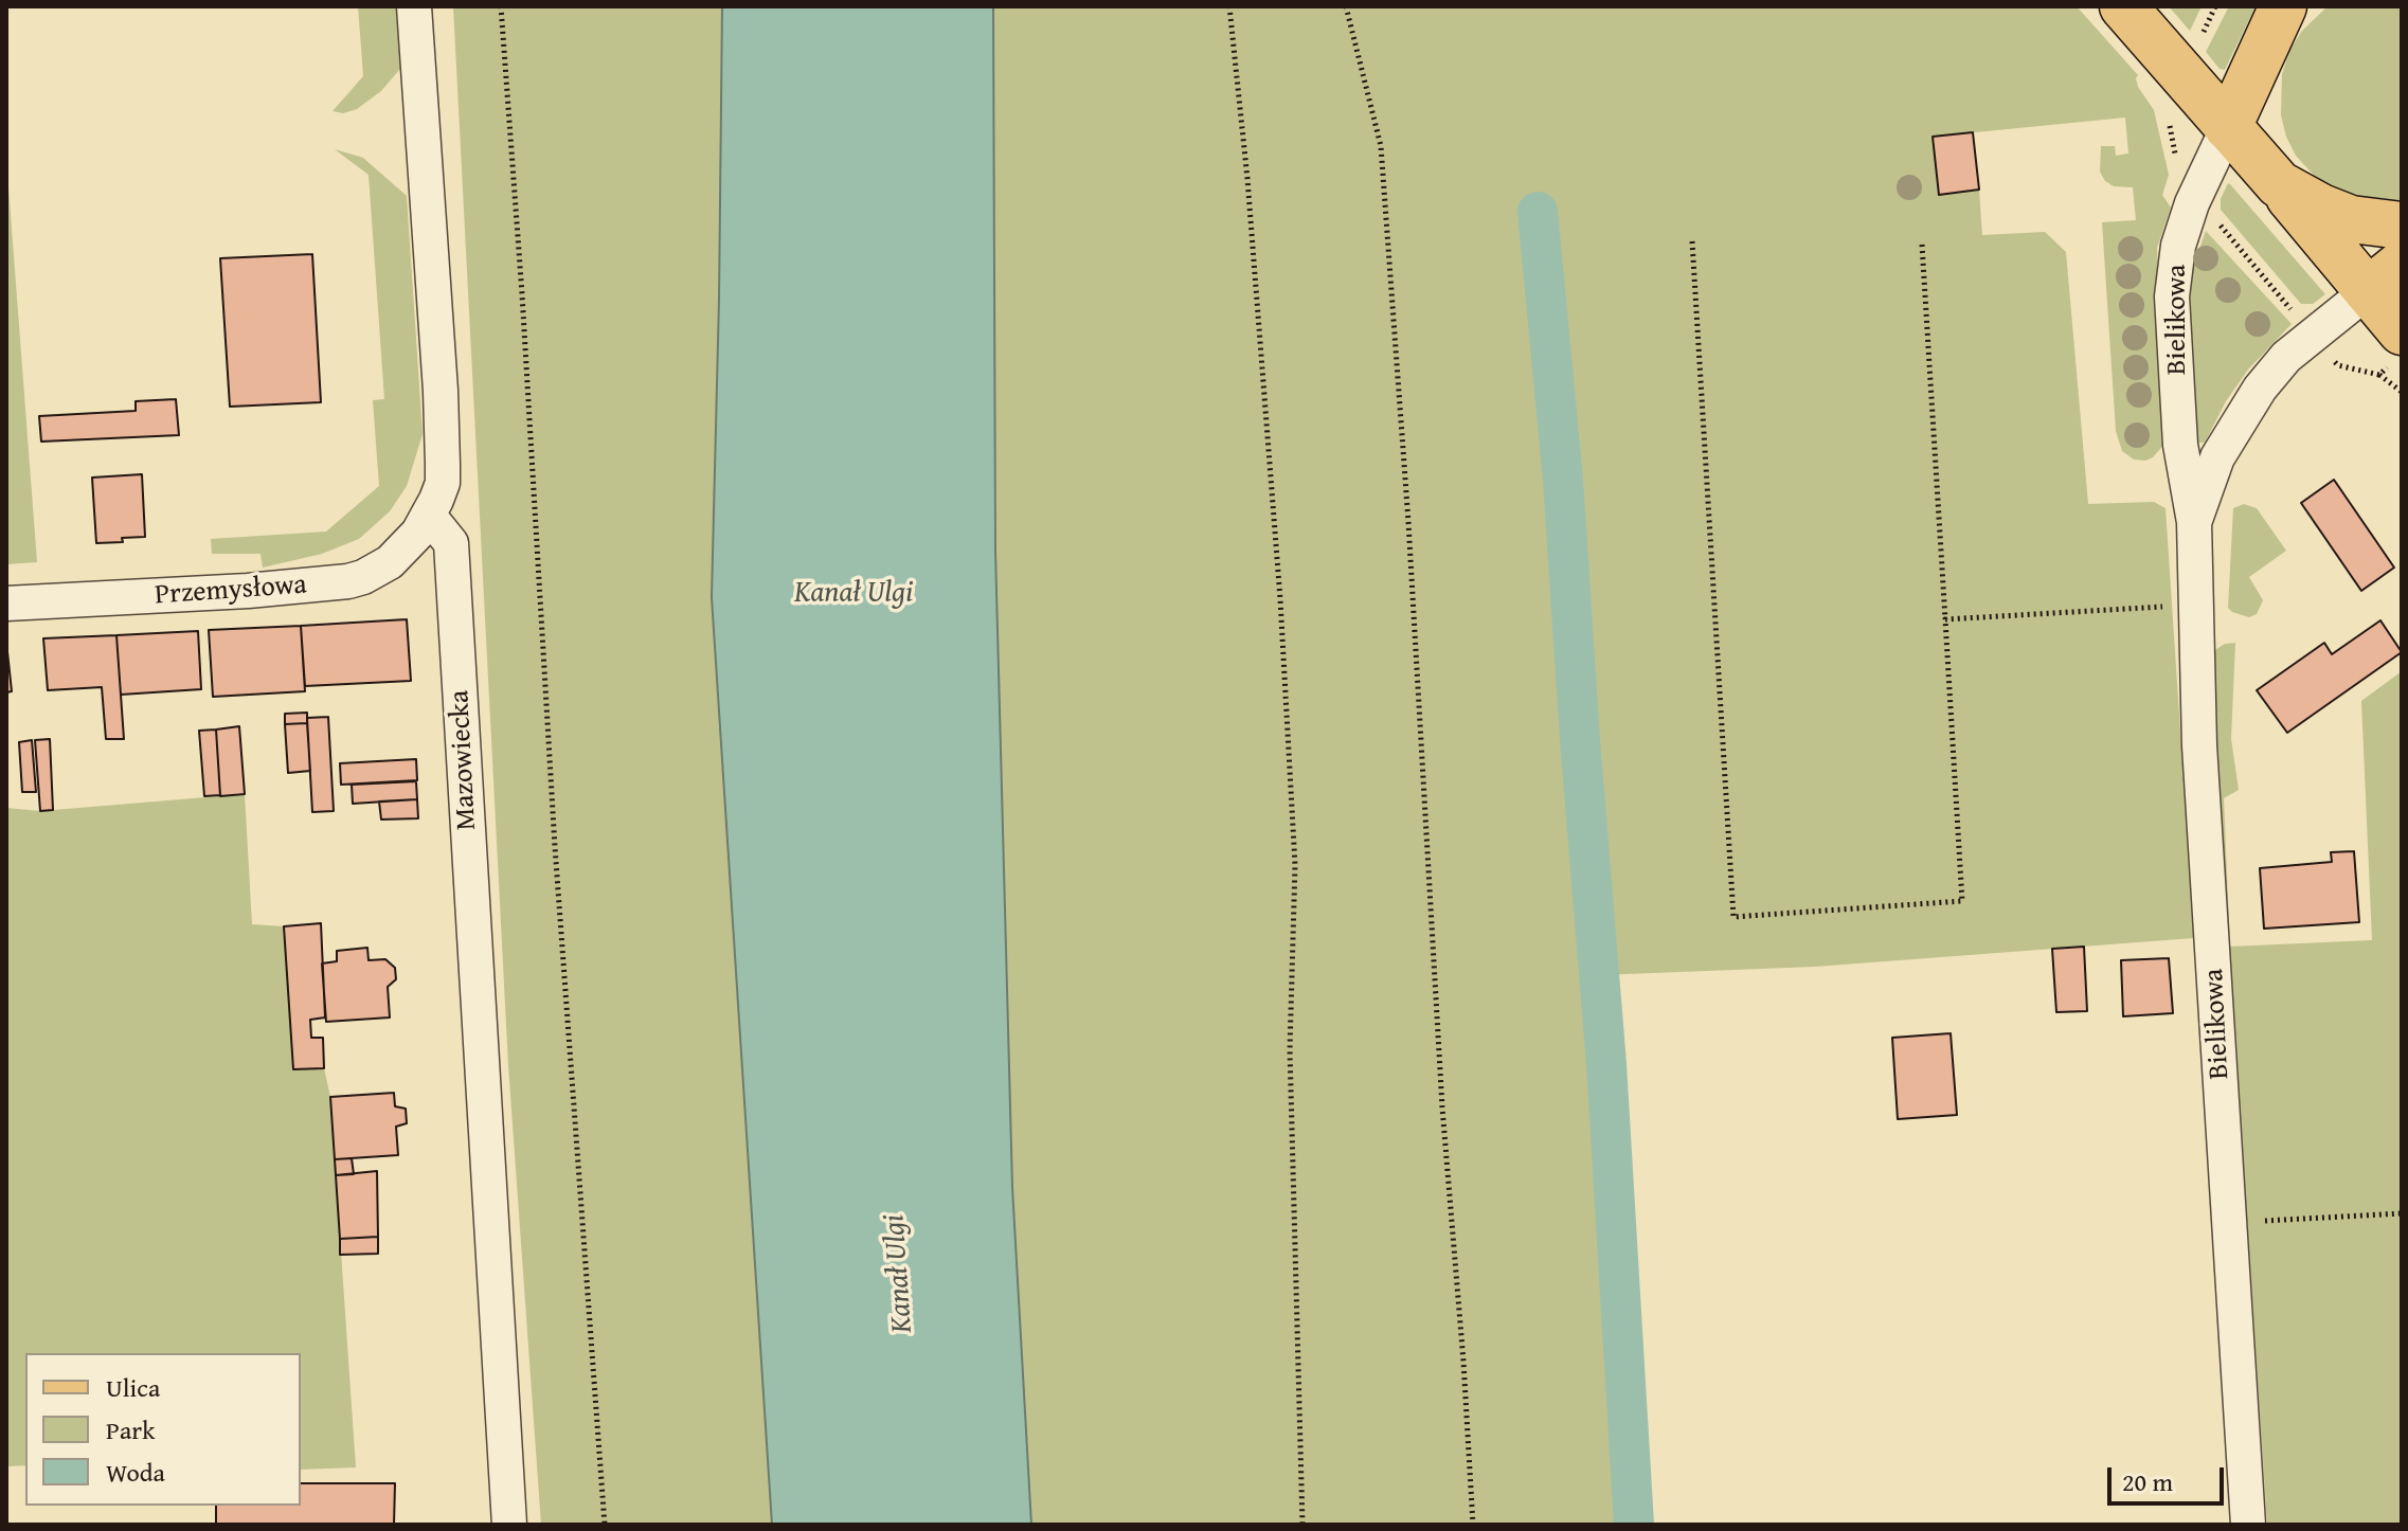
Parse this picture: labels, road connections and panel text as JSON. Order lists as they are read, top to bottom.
{
  "streets": {
    "street": ["Bielikowa", "Przemysłowa", "Mazowiecka"]
  },
  "crossings": [
    ["Przemysłowa", "Mazowiecka"]
  ],
  "water": ["Kanał Ulgi"],
  "legend": ["Ulica", "Park", "Woda"],
  "scale_bar": "20 m"
}
